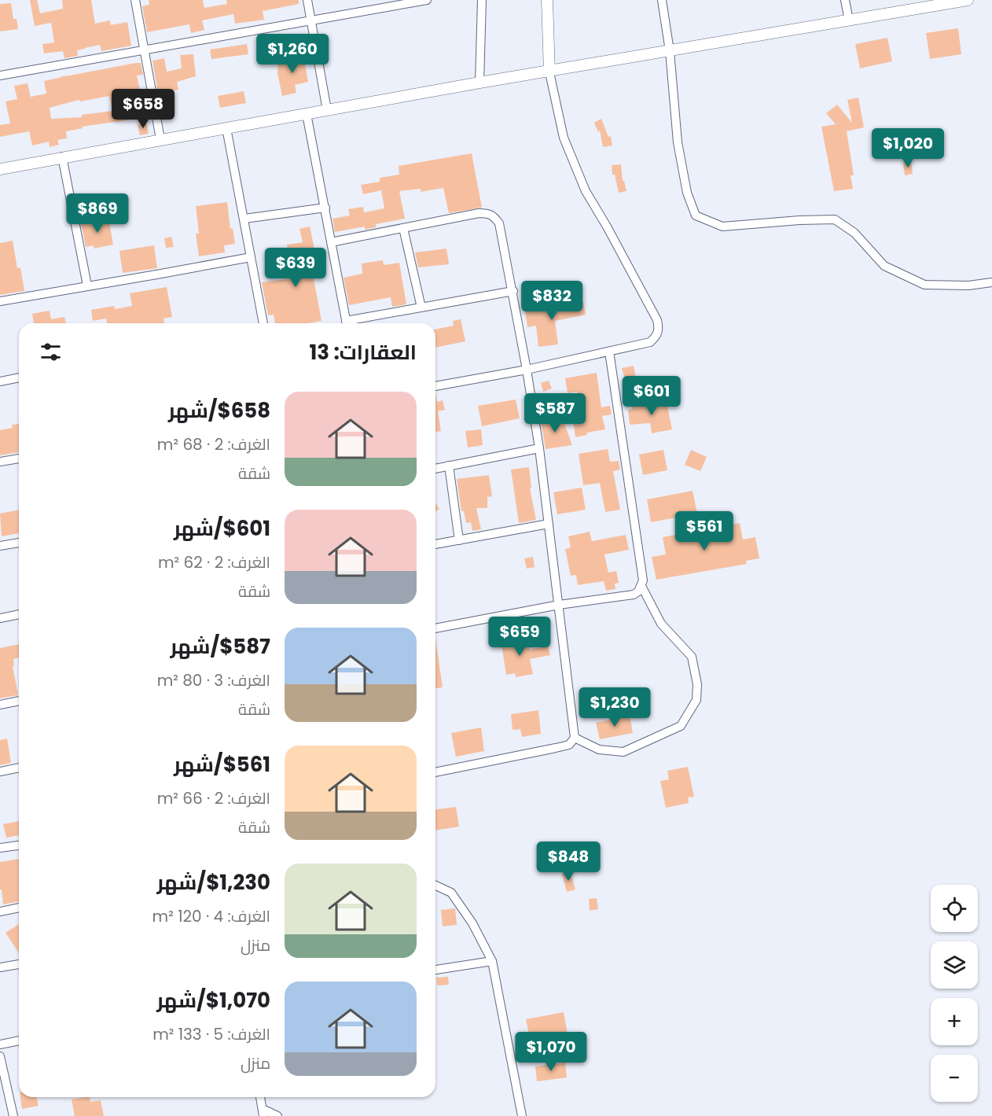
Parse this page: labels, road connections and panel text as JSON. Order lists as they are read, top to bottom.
{
  "page": {
    "price": [
      "$1,260",
      "$658",
      "$1,020",
      "$869",
      "$639",
      "$832",
      "$601",
      "$587",
      "$561",
      "$659",
      "$1,230",
      "$848",
      "$1,070"
    ],
    "heading": "العقارات: 13",
    "list": [
      {
        "name": "$658/شهر",
        "note": "الغرف: 2 · 68 m² · شقة"
      },
      {
        "name": "$601/شهر",
        "note": "الغرف: 2 · 62 m² · شقة"
      },
      {
        "name": "$587/شهر",
        "note": "الغرف: 3 · 80 m² · شقة"
      },
      {
        "name": "$561/شهر",
        "note": "الغرف: 2 · 66 m² · شقة"
      },
      {
        "name": "$1,230/شهر",
        "note": "الغرف: 4 · 120 m² · منزل"
      },
      {
        "name": "$1,070/شهر",
        "note": "الغرف: 5 · 133 m² · منزل"
      }
    ],
    "map_buttons": ["+", "−"]
  }
}
